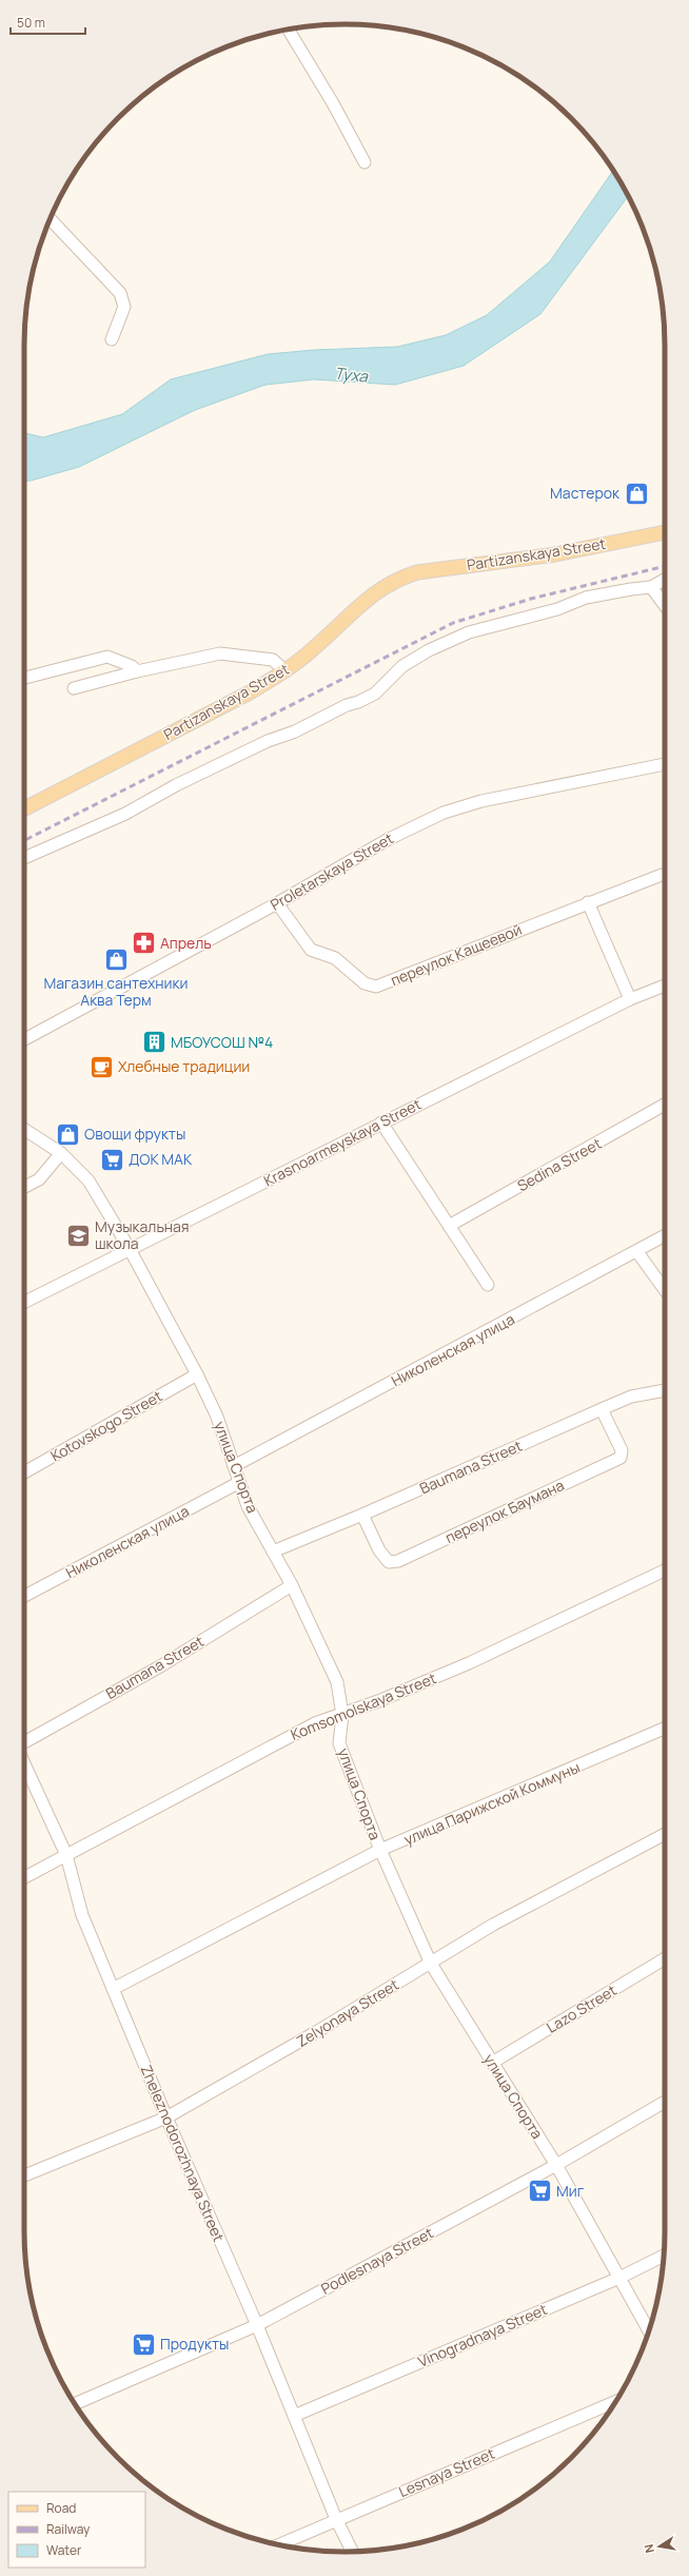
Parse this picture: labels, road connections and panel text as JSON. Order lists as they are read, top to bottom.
{
  "streets": {
    "main road": ["Partizanskaya Street"],
    "street": [
      "Proletarskaya Street",
      "переулок Кащеевой",
      "Krasnoarmeyskaya Street",
      "Sedina Street",
      "Николенская улица",
      "Kotovskogo Street",
      "улица Спорта",
      "Baumana Street",
      "переулок Баумана",
      "Komsomolskaya Street",
      "улица Парижской Коммуны",
      "Lazo Street",
      "Zelyonaya Street",
      "Zheleznodorozhnaya Street",
      "Podlesnaya Street",
      "Vinogradnaya Street",
      "Lesnaya Street"
    ]
  },
  "crossings": [
    ["Proletarskaya Street", "переулок Кащеевой"],
    ["Krasnoarmeyskaya Street", "улица Спорта"],
    ["Николенская улица", "улица Спорта"],
    ["Kotovskogo Street", "улица Спорта"],
    ["улица Спорта", "Baumana Street"],
    ["улица Спорта", "Komsomolskaya Street"],
    ["улица Спорта", "улица Парижской Коммуны"],
    ["улица Спорта", "Lazo Street"],
    ["улица Спорта", "Zelyonaya Street"],
    ["улица Спорта", "Podlesnaya Street"],
    ["улица Спорта", "Vinogradnaya Street"],
    ["Baumana Street", "переулок Баумана"],
    ["Komsomolskaya Street", "Zheleznodorozhnaya Street"],
    ["улица Парижской Коммуны", "Zheleznodorozhnaya Street"],
    ["Zelyonaya Street", "Zheleznodorozhnaya Street"],
    ["Zheleznodorozhnaya Street", "Podlesnaya Street"],
    ["Zheleznodorozhnaya Street", "Vinogradnaya Street"],
    ["Zheleznodorozhnaya Street", "Lesnaya Street"]
  ],
  "water": ["Туха"],
  "places": {
    "shop": ["Мастерок", "Магазин сантехники Аква Терм", "Овощи фрукты"],
    "pharmacy": ["Апрель"],
    "building": ["МБОУСОШ №4"],
    "cafe": ["Хлебные традиции"],
    "supermarket": ["ДОК МАК", "Миг", "Продукты"],
    "school or university": ["Музыкальная школа"]
  },
  "legend": ["Road", "Railway", "Water"],
  "scale_bar": "50 m",
  "north": "left"
}
